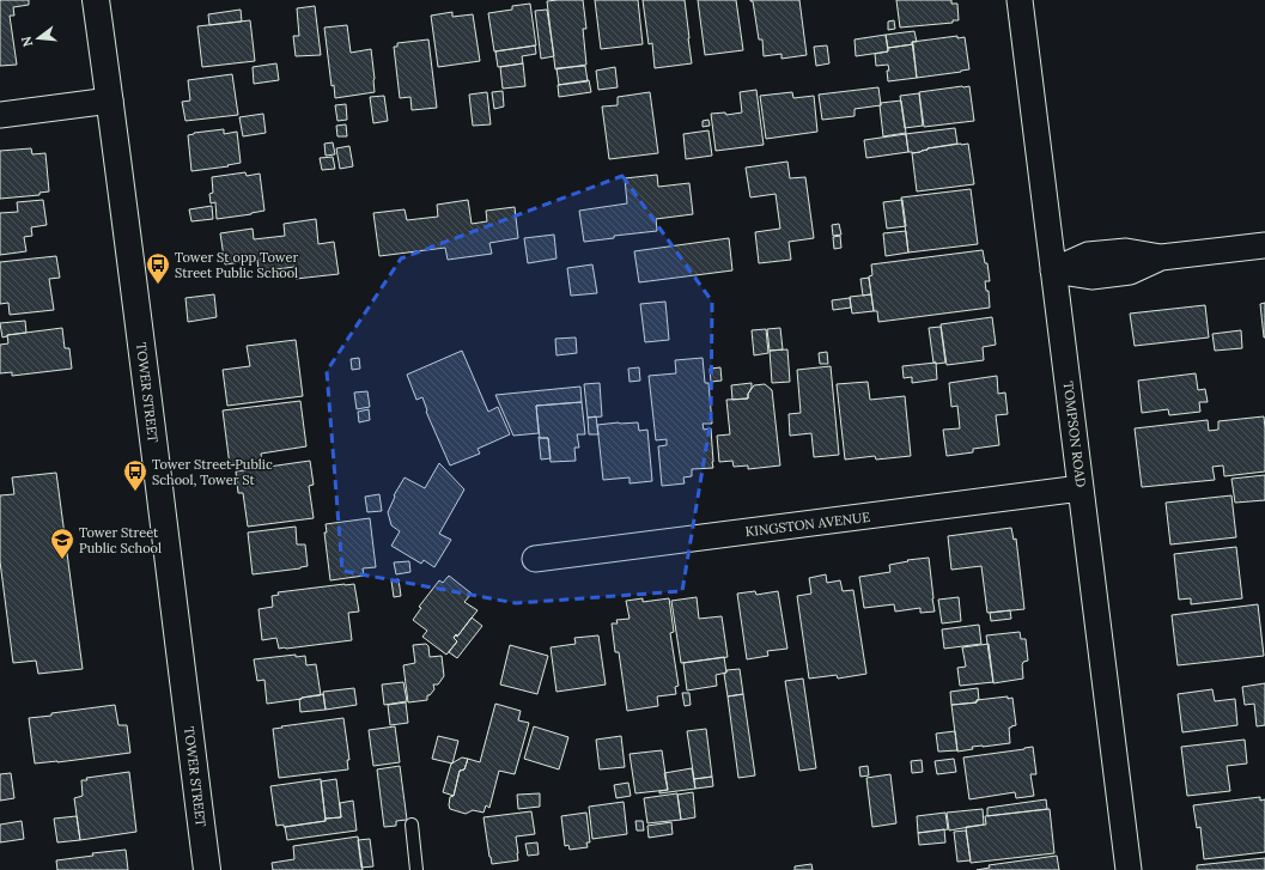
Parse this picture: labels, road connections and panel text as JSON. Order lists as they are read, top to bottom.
{
  "streets": {
    "main road": ["TOWER STREET"],
    "street": ["TOMPSON ROAD", "KINGSTON AVENUE"]
  },
  "crossings": [
    ["TOMPSON ROAD", "KINGSTON AVENUE"]
  ],
  "places": {
    "bus stop": ["Tower St opp Tower Street Public School", "Tower Street Public School, Tower St"],
    "school or university": ["Tower Street Public School"]
  },
  "north": "left"
}
